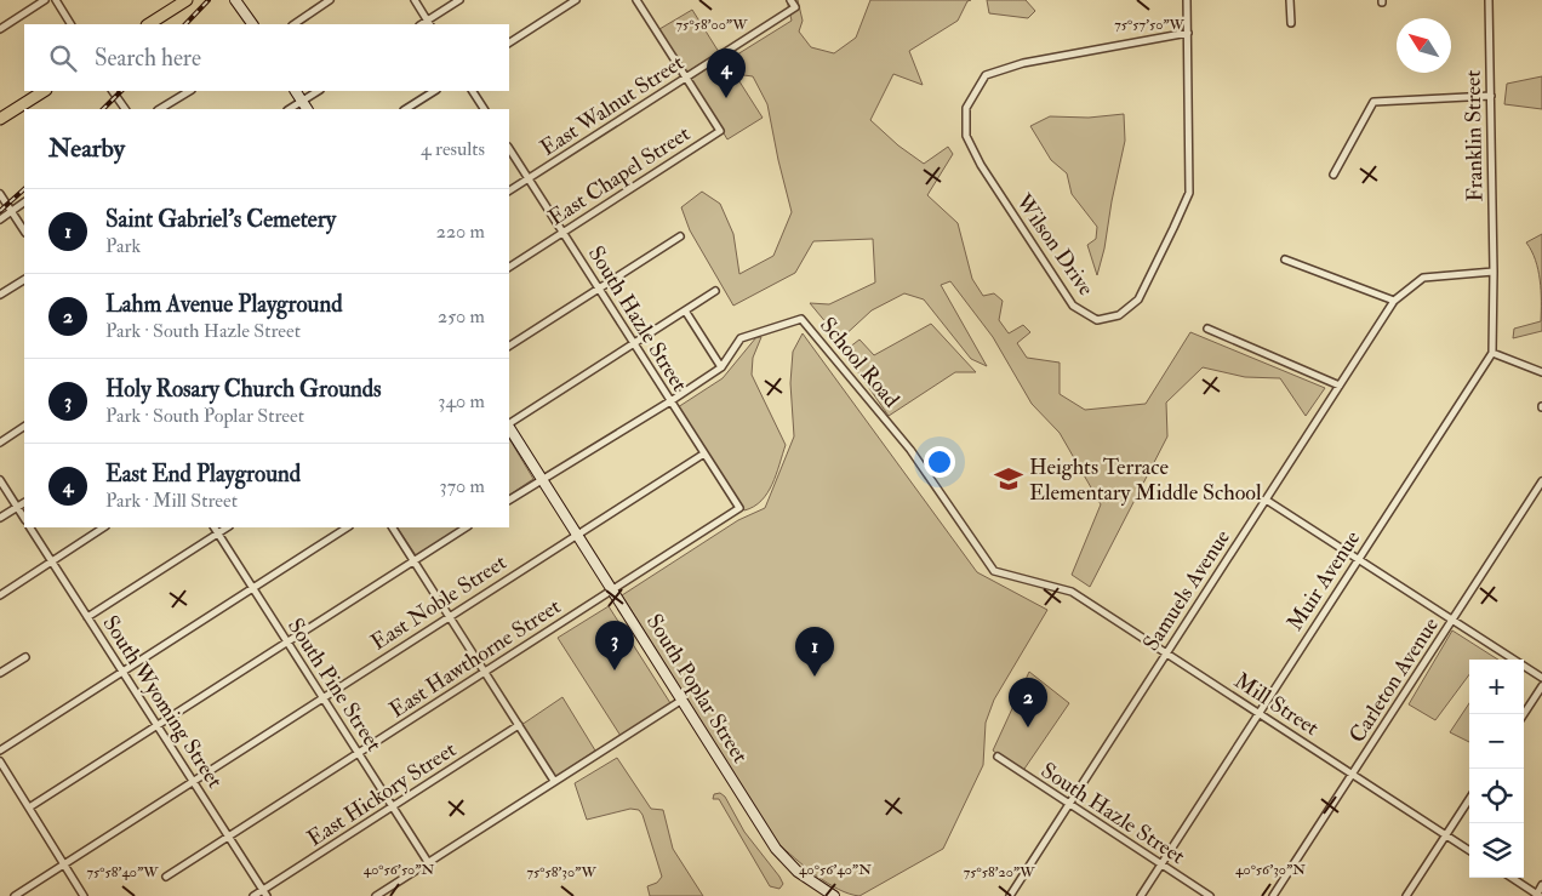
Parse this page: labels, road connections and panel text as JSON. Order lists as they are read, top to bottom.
{
  "streets": {
    "main road": ["South Poplar Street"],
    "street": [
      "East Walnut Street",
      "Franklin Street",
      "East Chapel Street",
      "Wilson Drive",
      "South Hazle Street",
      "School Road",
      "Muir Avenue",
      "Samuels Avenue",
      "East Noble Street",
      "East Hawthorne Street",
      "Carleton Avenue",
      "South Pine Street",
      "South Wyoming Street",
      "Mill Street",
      "East Hickory Street"
    ]
  },
  "crossings": [
    ["East Walnut Street", "East Chapel Street"],
    ["East Walnut Street", "South Hazle Street"],
    ["Franklin Street", "Samuels Avenue"],
    ["East Chapel Street", "South Hazle Street"],
    ["South Hazle Street", "Muir Avenue"],
    ["South Hazle Street", "Samuels Avenue"],
    ["South Hazle Street", "East Noble Street"],
    ["South Hazle Street", "East Hawthorne Street"],
    ["School Road", "Mill Street"],
    ["Muir Avenue", "Mill Street"],
    ["Samuels Avenue", "Mill Street"],
    ["East Noble Street", "South Pine Street"],
    ["East Noble Street", "South Poplar Street"],
    ["East Noble Street", "South Wyoming Street"],
    ["East Hawthorne Street", "South Pine Street"],
    ["East Hawthorne Street", "South Poplar Street"],
    ["East Hawthorne Street", "South Wyoming Street"],
    ["Carleton Avenue", "Mill Street"],
    ["South Pine Street", "East Hickory Street"],
    ["South Wyoming Street", "East Hickory Street"]
  ],
  "places": {
    "school or university": ["Heights Terrace Elementary Middle School"]
  },
  "north": "top left",
  "page": {
    "search": "Search here",
    "pins": [
      "4",
      "3",
      "1",
      "2"
    ],
    "heading": ["Nearby", "4 results"],
    "list": [
      {
        "mark": "1",
        "name": "Saint Gabriel's Cemetery",
        "note": "Park",
        "value": "220 m"
      },
      {
        "mark": "2",
        "name": "Lahm Avenue Playground",
        "note": "Park · South Hazle Street",
        "value": "250 m"
      },
      {
        "mark": "3",
        "name": "Holy Rosary Church Grounds",
        "note": "Park · South Poplar Street",
        "value": "340 m"
      },
      {
        "mark": "4",
        "name": "East End Playground",
        "note": "Park · Mill Street",
        "value": "370 m"
      }
    ],
    "map_buttons": ["+", "−"]
  },
  "coordinates": [
    "75°58'00\"W",
    "75°57'50\"W",
    "40°56'50\"N",
    "40°56'40\"N",
    "40°56'30\"N",
    "75°58'40\"W",
    "75°58'30\"W",
    "75°58'20\"W"
  ]
}
